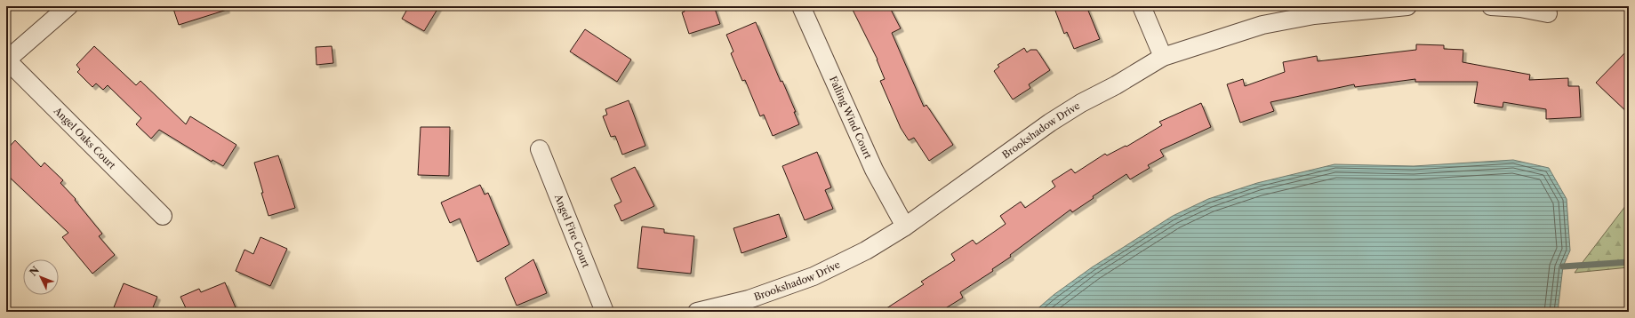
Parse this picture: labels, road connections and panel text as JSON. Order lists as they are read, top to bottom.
{
  "streets": {
    "street": [
      "Falling Wind Court",
      "Brookshadow Drive",
      "Angel Oaks Court",
      "Angel Fire Court"
    ]
  },
  "crossings": [
    ["Falling Wind Court", "Brookshadow Drive"]
  ],
  "north": "top left"
}
